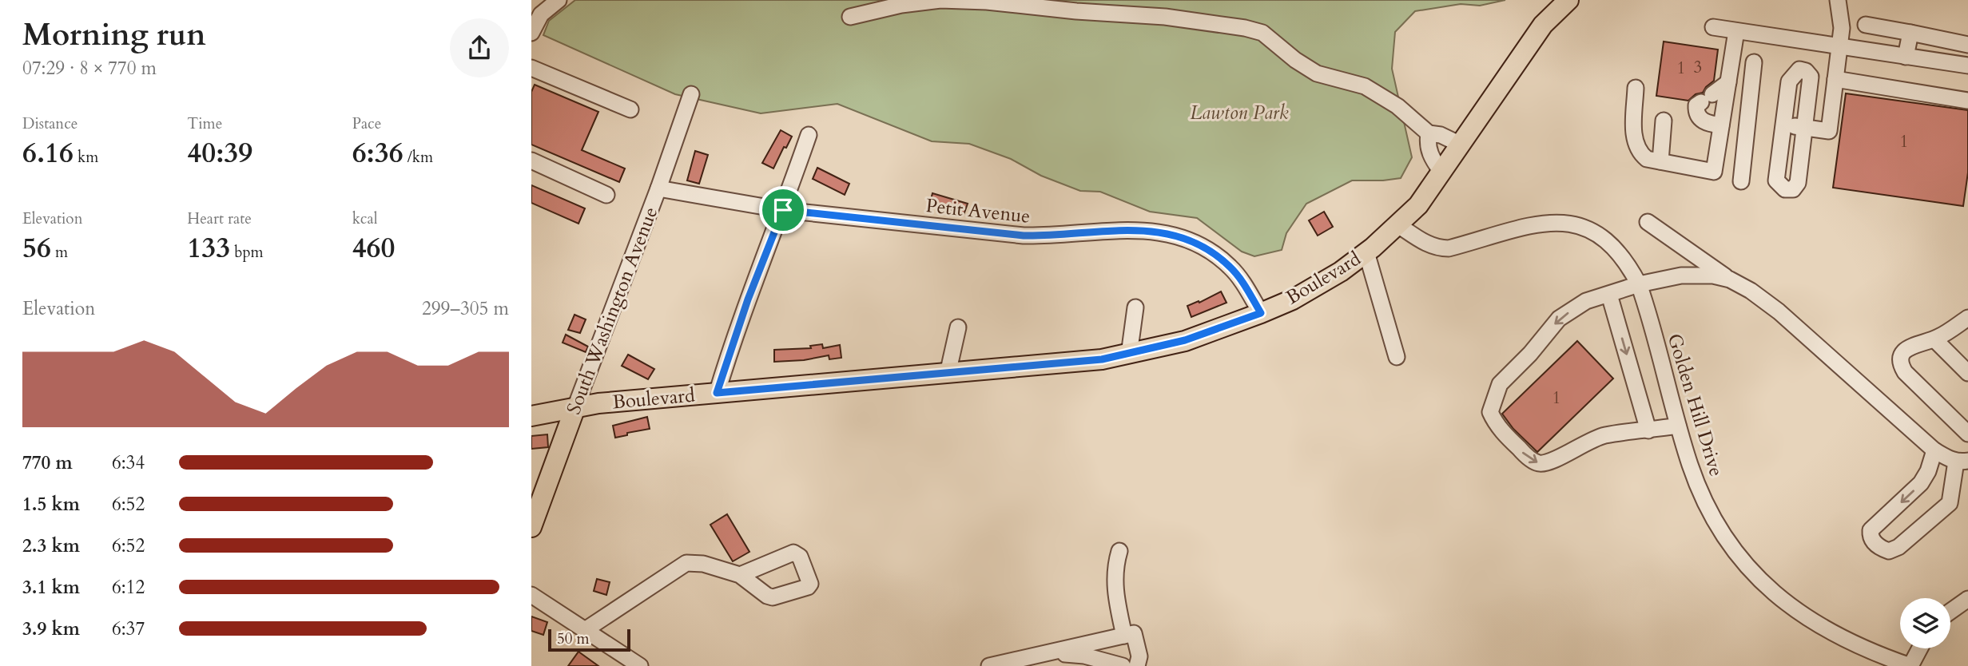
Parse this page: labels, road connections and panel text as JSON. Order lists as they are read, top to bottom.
{
  "streets": {
    "main road": ["Boulevard", "South Washington Avenue"],
    "street": ["Petit Avenue", "Golden Hill Drive"]
  },
  "crossings": [
    ["Petit Avenue", "Boulevard"],
    ["Petit Avenue", "South Washington Avenue"],
    ["Boulevard", "South Washington Avenue"],
    ["Boulevard", "Golden Hill Drive"]
  ],
  "parks": ["Lawton Park"],
  "house_numbers": [
    "3",
    "1",
    "1",
    "1"
  ],
  "scale_bar": "50 m",
  "page": {
    "heading": ["Morning run", "07:29 · 8 × 770 m"],
    "stats": [
      ["Distance", "6.16 km"],
      ["Time", "40:39"],
      ["Pace", "6:36 /km"],
      ["Elevation", "56 m"],
      ["Heart rate", "133 bpm"],
      ["kcal", "460"]
    ],
    "chart": ["Elevation", "299–305 m"],
    "list": [
      {
        "name": "770 m",
        "note": "6:34"
      },
      {
        "name": "1.5 km",
        "note": "6:52"
      },
      {
        "name": "2.3 km",
        "note": "6:52"
      },
      {
        "name": "3.1 km",
        "note": "6:12"
      },
      {
        "name": "3.9 km",
        "note": "6:37"
      }
    ],
    "scale": "50 m"
  }
}
